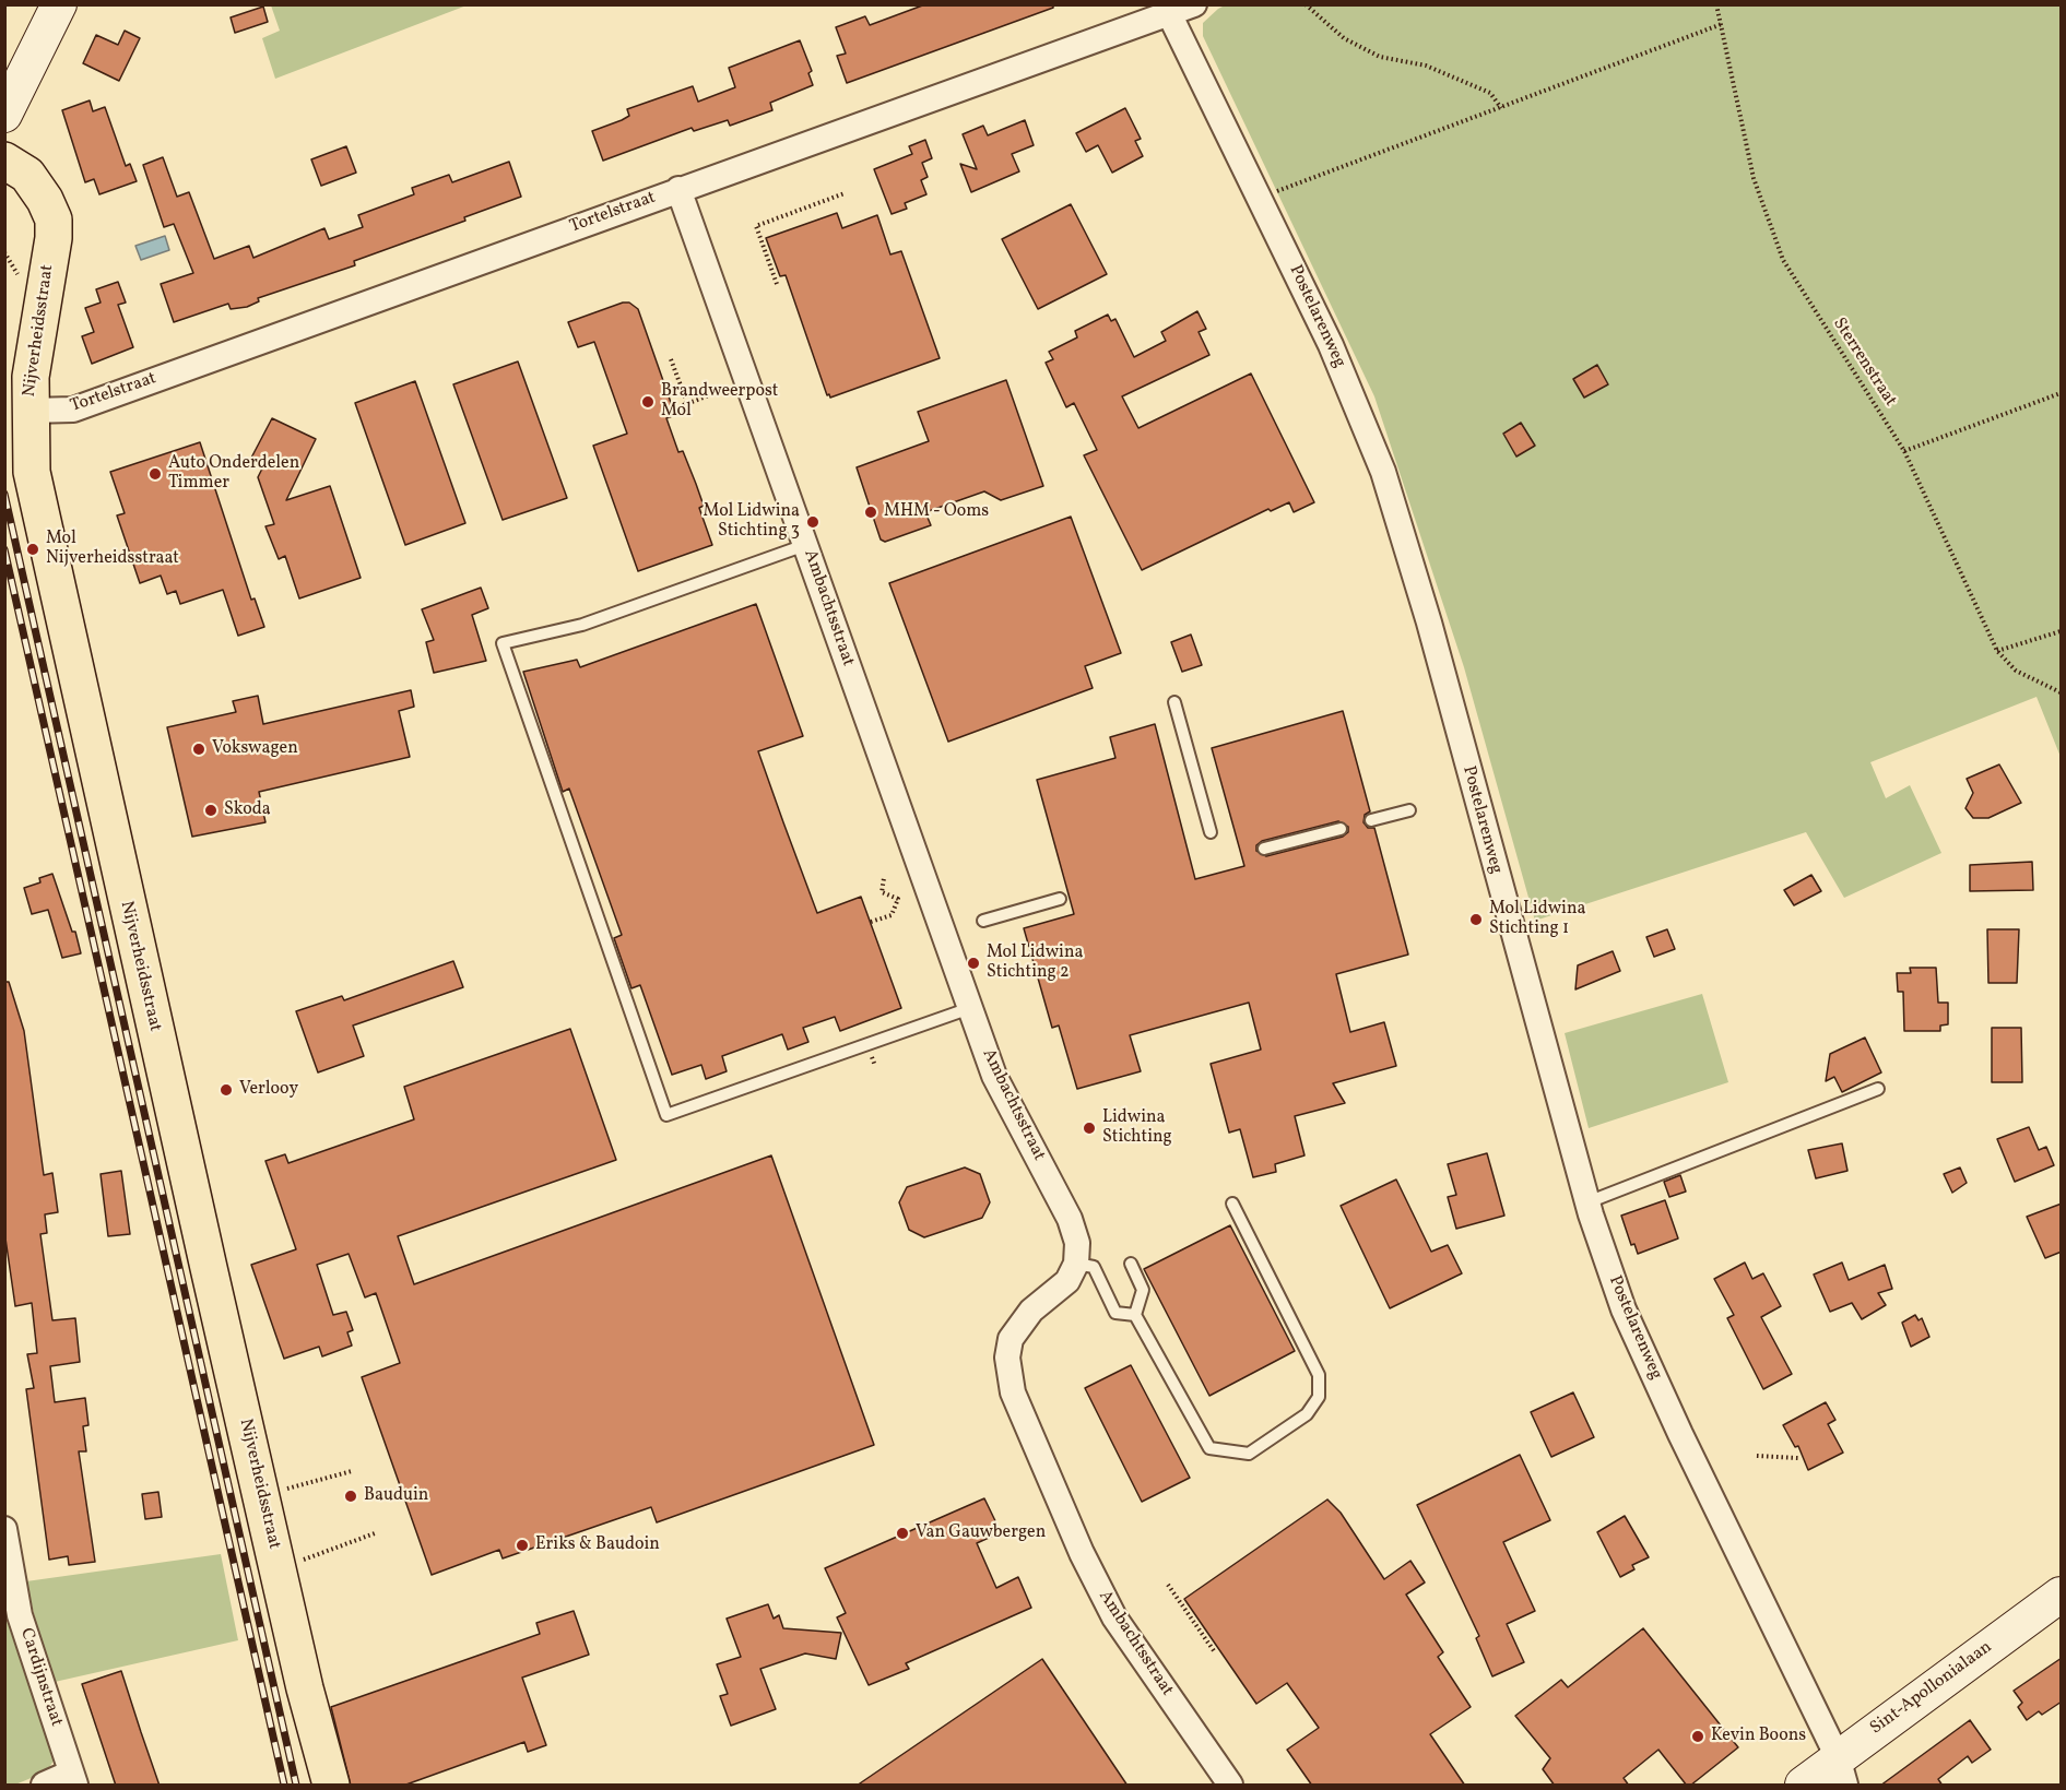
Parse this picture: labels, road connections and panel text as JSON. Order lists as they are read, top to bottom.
{
  "streets": {
    "main road": ["Nijverheidsstraat"],
    "street": [
      "Tortelstraat",
      "Postelarenweg",
      "Ambachtsstraat",
      "Cardijnstraat",
      "Sint-Apollonialaan"
    ],
    "path": ["Sterrenstraat"]
  },
  "crossings": [
    ["Tortelstraat", "Postelarenweg"],
    ["Tortelstraat", "Nijverheidsstraat"],
    ["Tortelstraat", "Ambachtsstraat"],
    ["Postelarenweg", "Sint-Apollonialaan"]
  ],
  "places": [
    "Brandweerpost Mol",
    "Auto Onderdelen Timmer",
    "MHM - Ooms",
    "Mol Lidwina Stichting 3",
    "Mol Nijverheidsstraat",
    "Vokswagen",
    "Skoda",
    "Mol Lidwina Stichting 1",
    "Mol Lidwina Stichting 2",
    "Verlooy",
    "Lidwina Stichting",
    "Bauduin",
    "Van Gauwbergen",
    "Eriks & Baudoin",
    "Kevin Boons"
  ]
}
